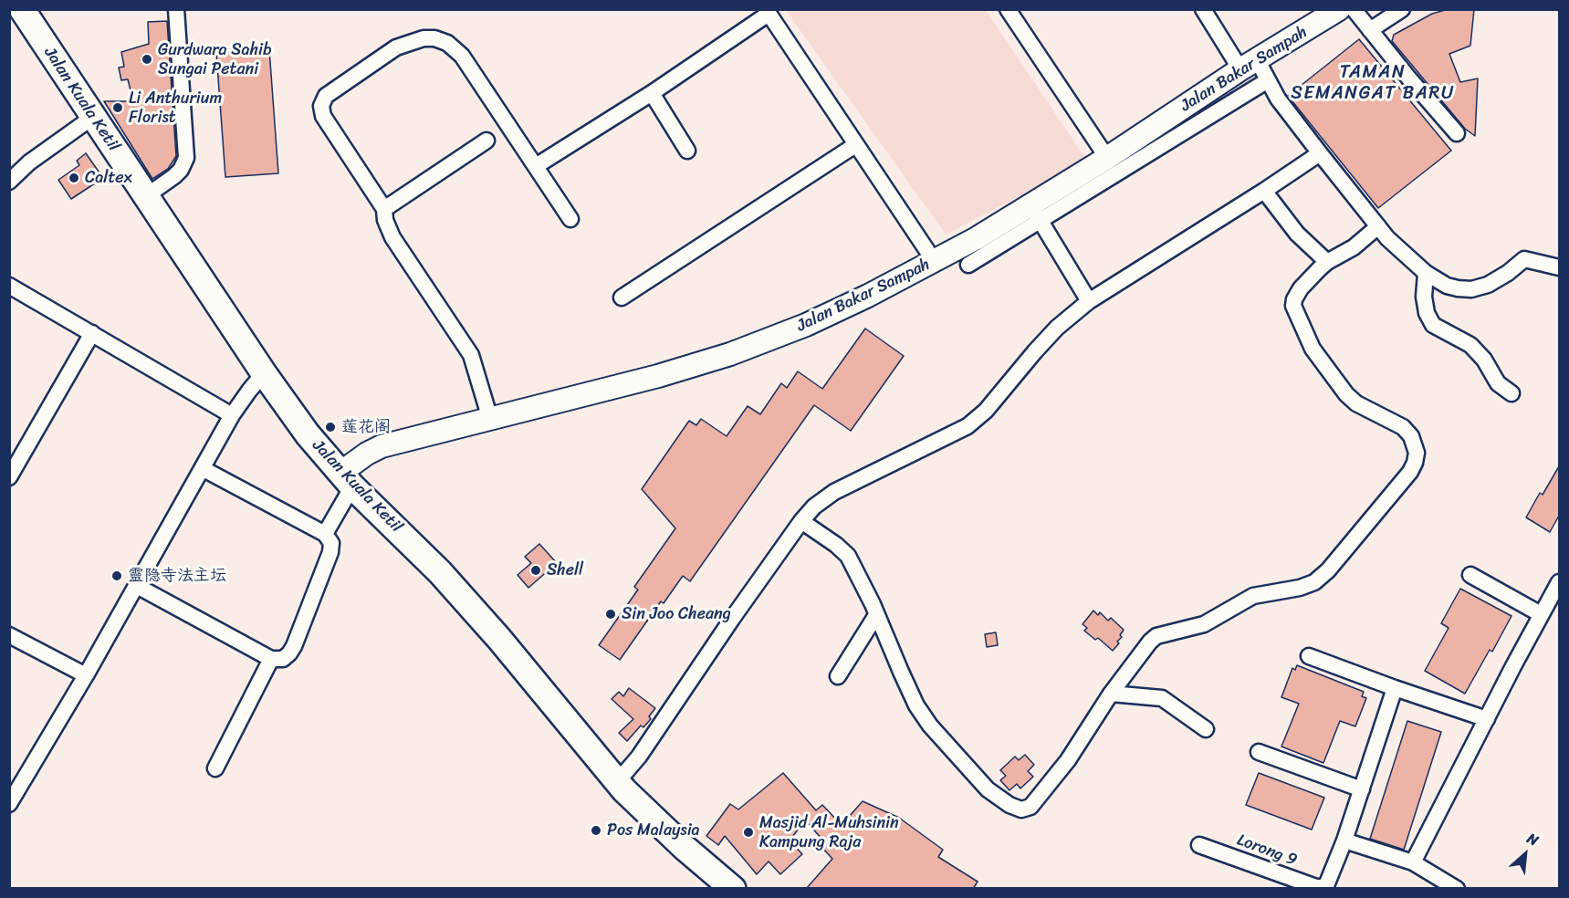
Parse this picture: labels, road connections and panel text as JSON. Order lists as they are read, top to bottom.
{
  "streets": {
    "main road": ["Jalan Bakar Sampah", "Jalan Kuala Ketil"],
    "street": ["Lorong 9"]
  },
  "crossings": [
    ["Jalan Bakar Sampah", "Jalan Kuala Ketil"]
  ],
  "districts": ["TAMAN SEMANGAT BARU"],
  "places": [
    "Gurdwara Sahib Sungai Petani",
    "Li Anthurium Florist",
    "Caltex",
    "莲花阁",
    "Shell",
    "靈隐寺法主坛",
    "Sin Joo Cheang",
    "Pos Malaysia",
    "Masjid Al-Muhsinin Kampung Raja"
  ],
  "north": "top right"
}
